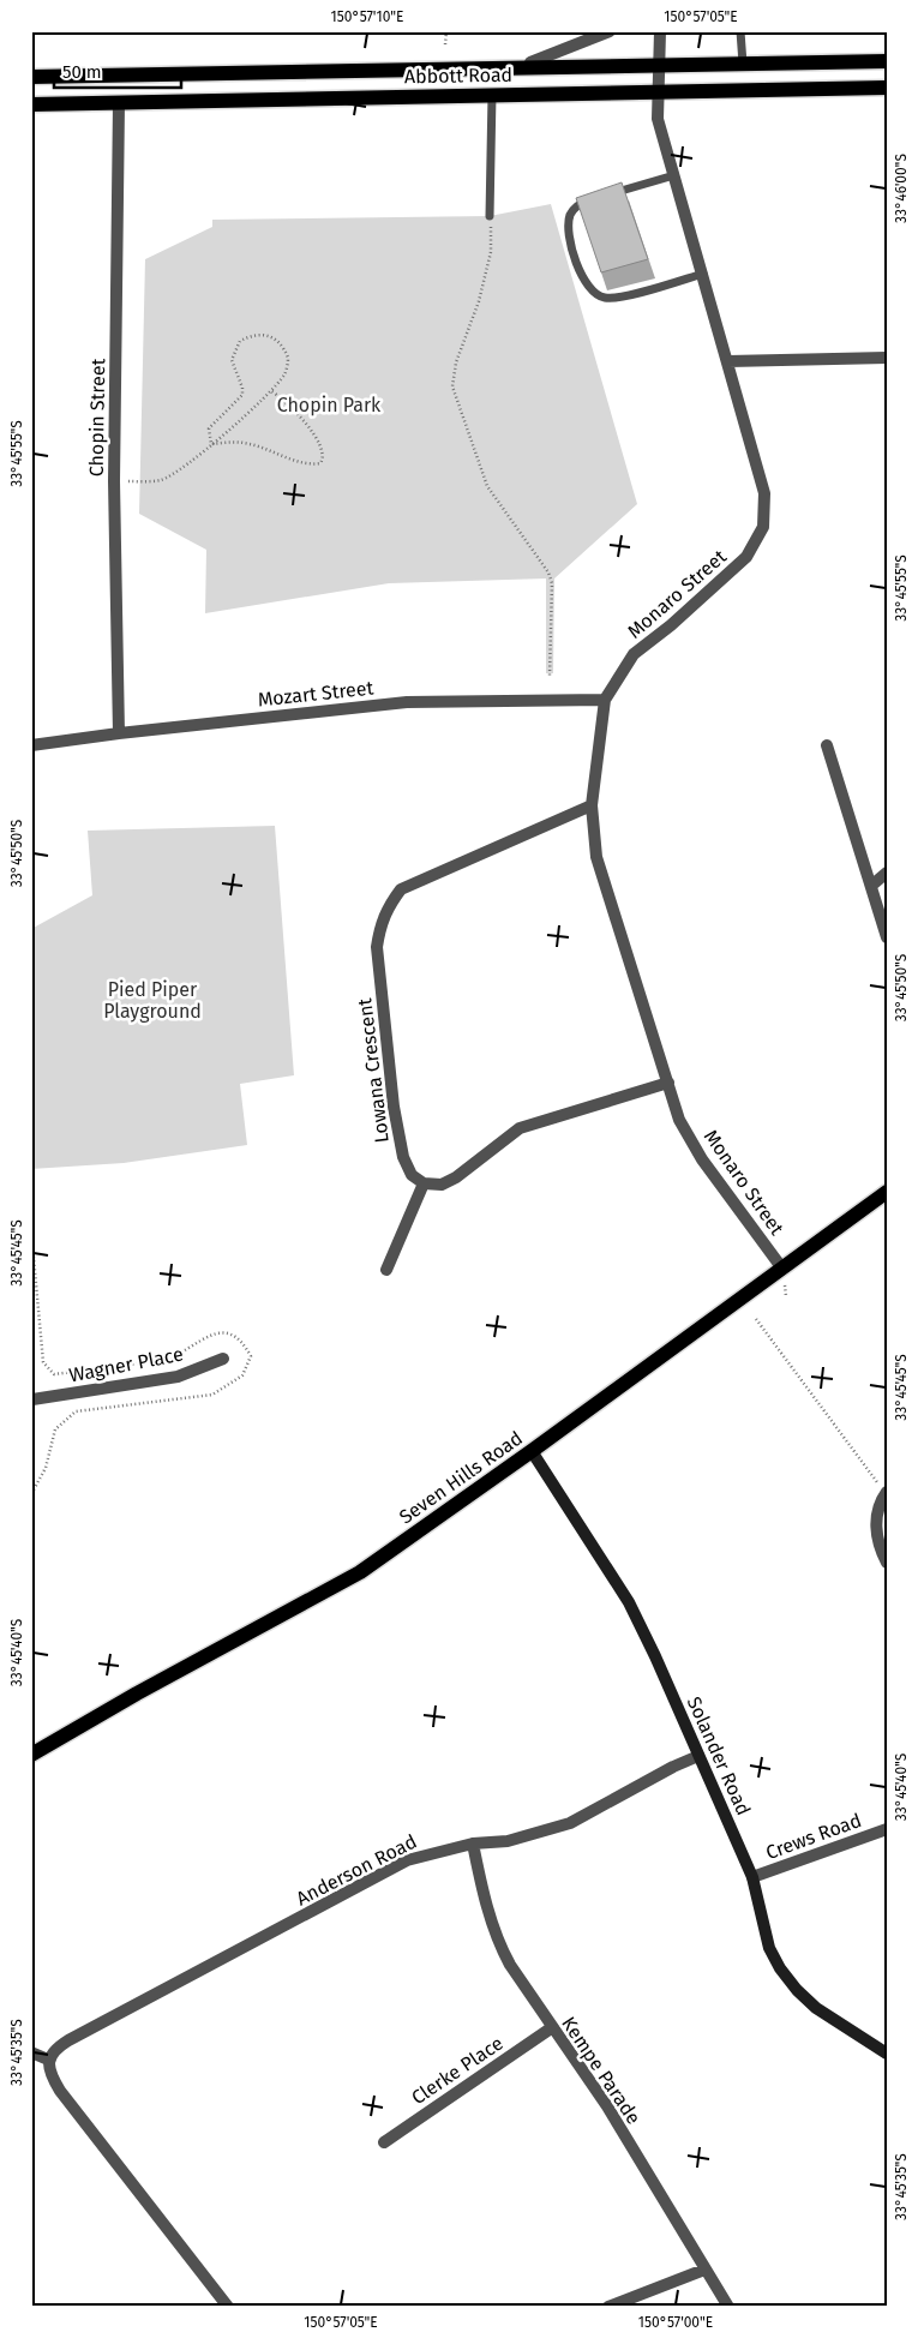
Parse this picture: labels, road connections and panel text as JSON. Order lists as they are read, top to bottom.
{
  "streets": {
    "main road": ["Abbott Road", "Seven Hills Road"],
    "street": [
      "Chopin Street",
      "Monaro Street",
      "Mozart Street",
      "Lowana Crescent",
      "Wagner Place",
      "Solander Road",
      "Crews Road",
      "Anderson Road",
      "Clerke Place",
      "Kempe Parade"
    ]
  },
  "crossings": [
    ["Abbott Road", "Chopin Street"],
    ["Abbott Road", "Monaro Street"],
    ["Chopin Street", "Mozart Street"],
    ["Monaro Street", "Mozart Street"],
    ["Monaro Street", "Lowana Crescent"],
    ["Monaro Street", "Seven Hills Road"],
    ["Seven Hills Road", "Solander Road"],
    ["Solander Road", "Crews Road"],
    ["Solander Road", "Anderson Road"],
    ["Anderson Road", "Kempe Parade"],
    ["Clerke Place", "Kempe Parade"]
  ],
  "parks": ["Chopin Park", "Pied Piper Playground"],
  "scale_bar": "50 m",
  "coordinates": [
    "150°57'10\"E",
    "150°57'05\"E",
    "33°46'00\"S",
    "33°45'55\"S",
    "33°45'50\"S",
    "33°45'45\"S",
    "33°45'40\"S",
    "33°45'35\"S",
    "150°57'00\"E"
  ]
}
